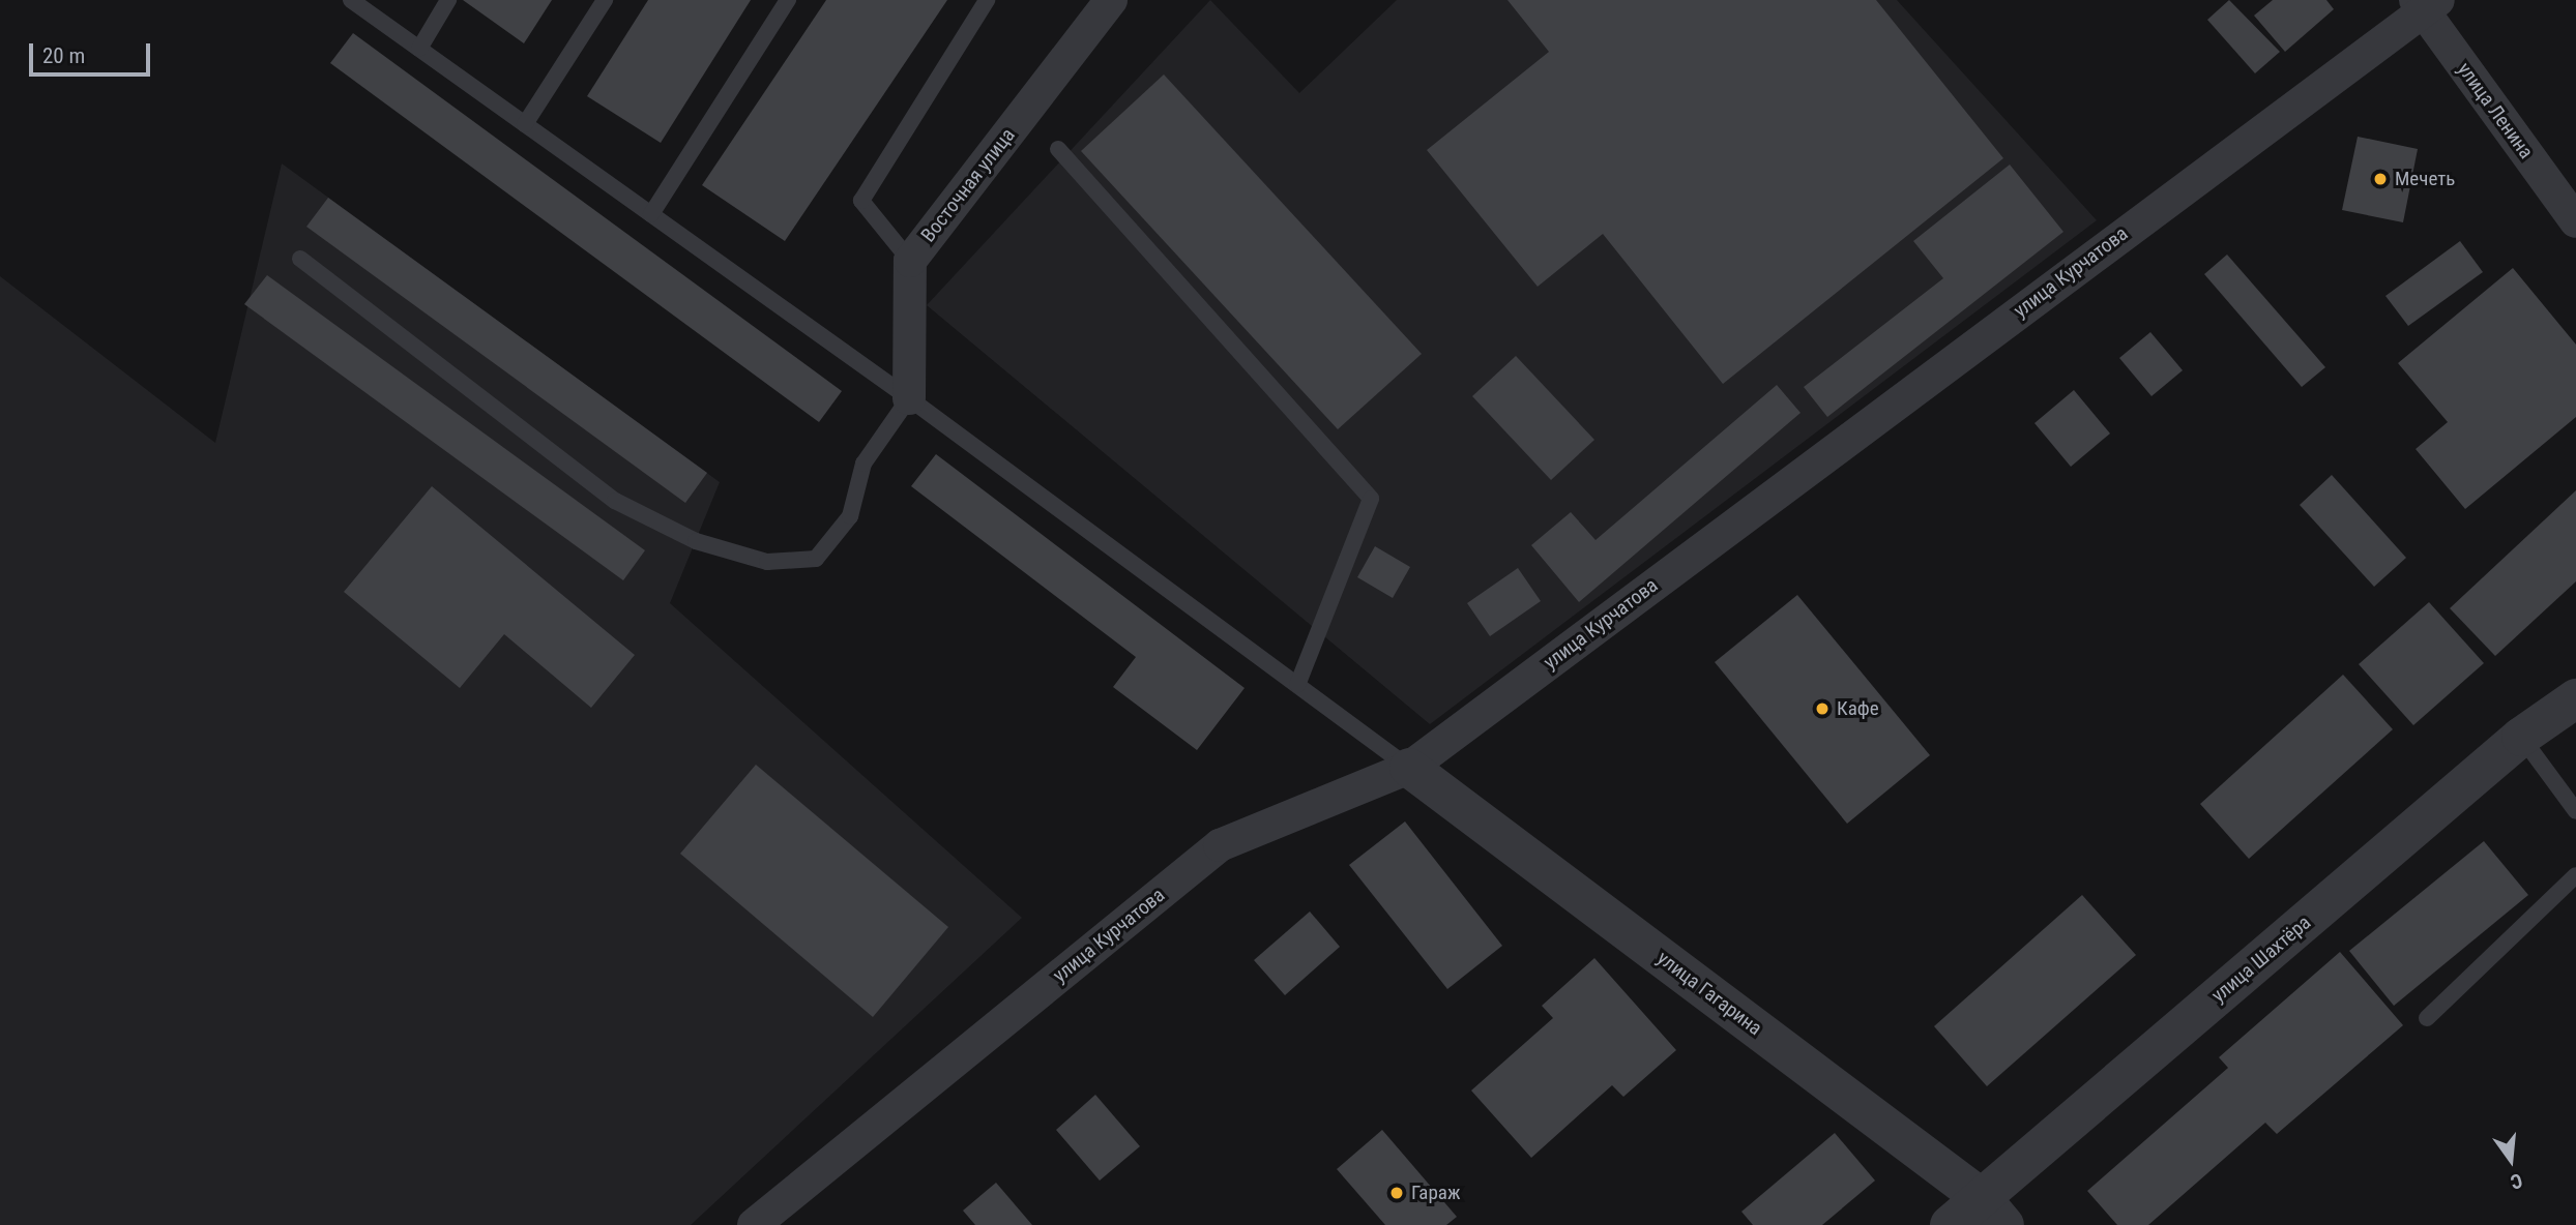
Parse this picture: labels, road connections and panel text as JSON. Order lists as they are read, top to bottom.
{
  "streets": {
    "street": [
      "улица Ленина",
      "Восточная улица",
      "улица Курчатова",
      "улица Шахтёра",
      "улица Гагарина"
    ]
  },
  "crossings": [
    ["улица Ленина", "улица Курчатова"],
    ["улица Курчатова", "улица Гагарина"],
    ["улица Шахтёра", "улица Гагарина"]
  ],
  "places": ["Мечеть", "Кафе", "Гараж"],
  "scale_bar": "20 m",
  "north": "bottom"
}
